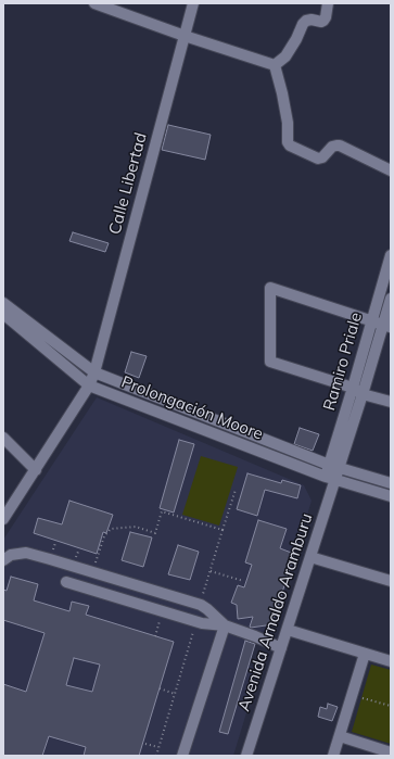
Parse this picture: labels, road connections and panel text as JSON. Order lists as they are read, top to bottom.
{
  "streets": {
    "street": [
      "Calle Libertad",
      "Ramiro Priale",
      "Prolongación Moore",
      "Avenida Arnaldo Aramburu"
    ]
  },
  "crossings": [
    ["Calle Libertad", "Prolongación Moore"],
    ["Ramiro Priale", "Prolongación Moore"],
    ["Ramiro Priale", "Avenida Arnaldo Aramburu"],
    ["Prolongación Moore", "Avenida Arnaldo Aramburu"]
  ]
}
